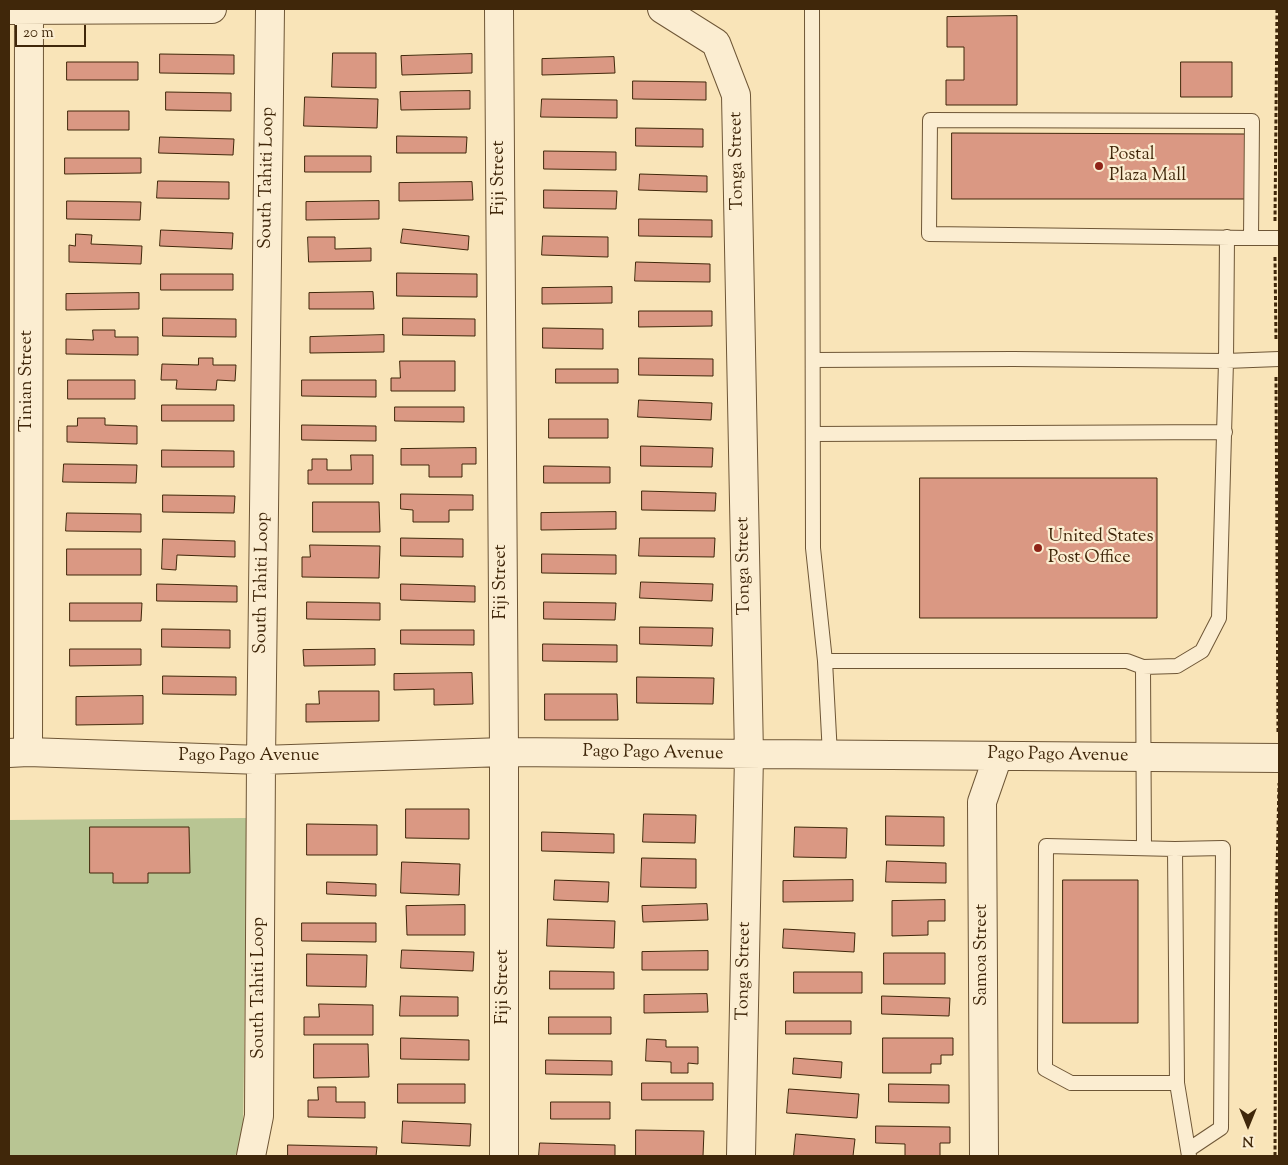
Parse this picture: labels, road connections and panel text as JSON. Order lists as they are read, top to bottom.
{
  "streets": {
    "street": [
      "Tonga Street",
      "South Tahiti Loop",
      "Fiji Street",
      "Tinian Street",
      "Pago Pago Avenue",
      "Samoa Street"
    ]
  },
  "crossings": [
    ["Tonga Street", "Pago Pago Avenue"],
    ["South Tahiti Loop", "Pago Pago Avenue"],
    ["Fiji Street", "Pago Pago Avenue"],
    ["Tinian Street", "Pago Pago Avenue"],
    ["Pago Pago Avenue", "Samoa Street"]
  ],
  "places": ["Postal Plaza Mall", "United States Post Office"],
  "scale_bar": "20 m",
  "north": "bottom"
}
